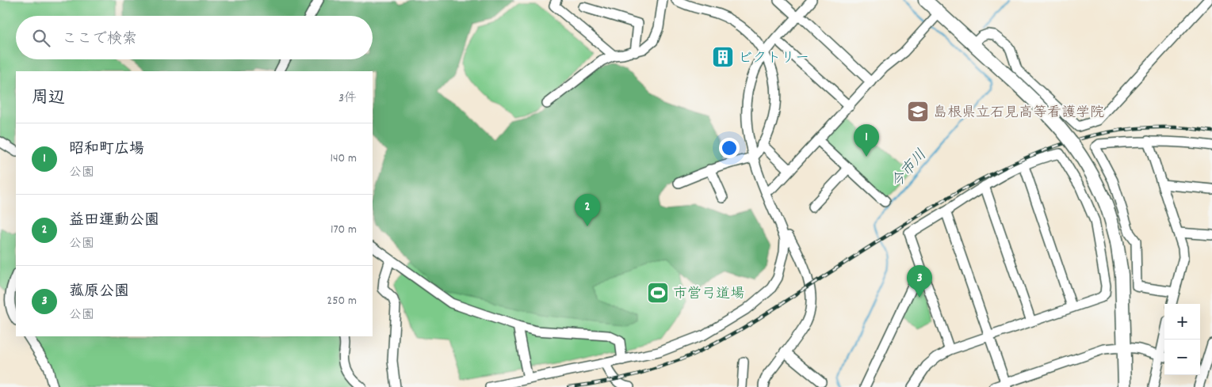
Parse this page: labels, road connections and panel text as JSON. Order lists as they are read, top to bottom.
{
  "water": ["今市川"],
  "places": {
    "building": ["ビクトリー"],
    "school or university": ["島根県立石見高等看護学院"],
    "sports": ["市営弓道場"]
  },
  "page": {
    "search": "ここで検索",
    "heading": ["周辺", "3件"],
    "list": [
      {
        "mark": "1",
        "name": "昭和町広場",
        "note": "公園",
        "value": "140 m"
      },
      {
        "mark": "2",
        "name": "益田運動公園",
        "note": "公園",
        "value": "170 m"
      },
      {
        "mark": "3",
        "name": "菰原公園",
        "note": "公園",
        "value": "250 m"
      }
    ],
    "pins": ["1", "2", "3"],
    "map_buttons": ["+", "−"]
  }
}
